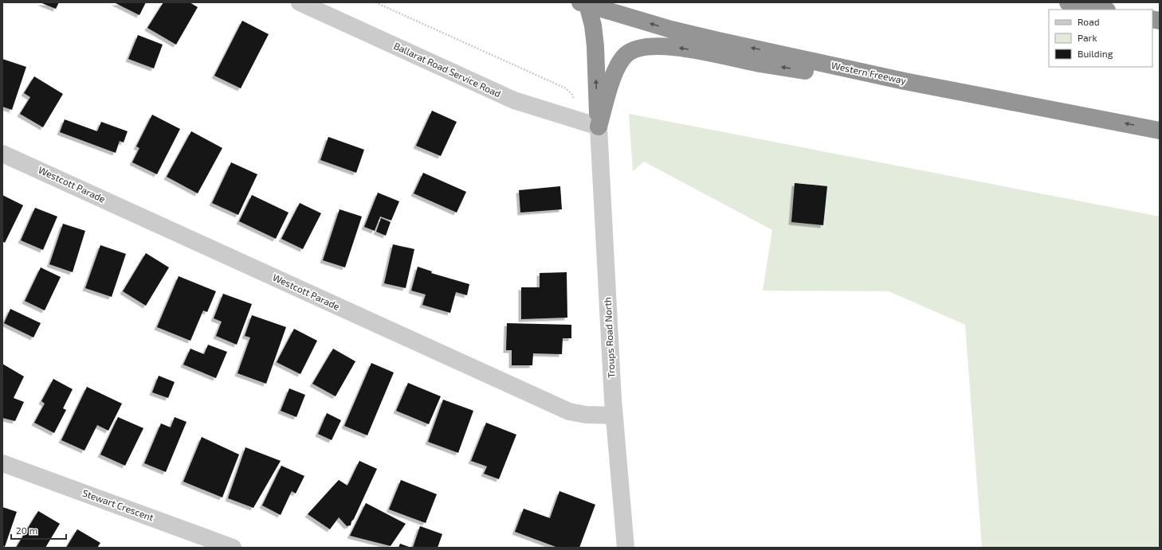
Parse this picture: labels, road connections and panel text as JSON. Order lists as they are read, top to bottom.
{
  "streets": {
    "highway": ["Western Freeway"],
    "street": [
      "Ballarat Road Service Road",
      "Westcott Parade",
      "Troups Road North",
      "Stewart Crescent"
    ]
  },
  "crossings": [
    ["Ballarat Road Service Road", "Troups Road North"],
    ["Westcott Parade", "Troups Road North"]
  ],
  "one_way": ["Western Freeway"],
  "legend": ["Road", "Park", "Building"],
  "scale_bar": "20 m"
}
